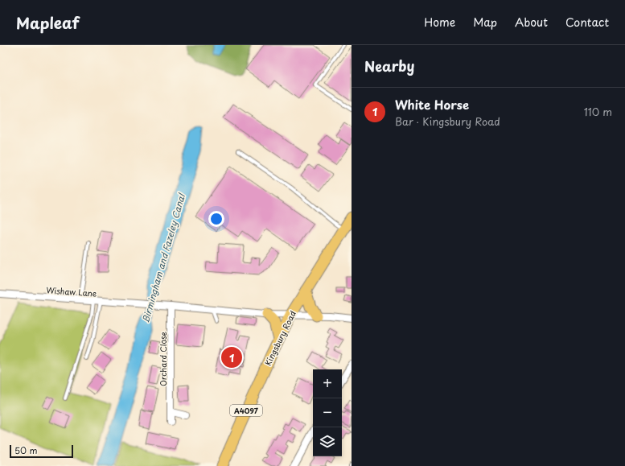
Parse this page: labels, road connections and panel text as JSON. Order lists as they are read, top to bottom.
{
  "streets": {
    "main road": ["Kingsbury Road", "A4097"],
    "street": ["Wishaw Lane", "Orchard Close"]
  },
  "crossings": [
    ["Wishaw Lane", "Orchard Close"]
  ],
  "water": ["Birmingham and Fazeley Canal"],
  "scale_bar": "50 m",
  "page": {
    "header": "Mapleaf",
    "nav": [
      "Home",
      "Map",
      "About",
      "Contact"
    ],
    "heading": "Nearby",
    "list": [
      {
        "mark": "1",
        "name": "White Horse",
        "note": "Bar · Kingsbury Road",
        "value": "110 m"
      }
    ],
    "pins": "1",
    "map_buttons": ["+", "−"],
    "scale": "50 m"
  }
}
